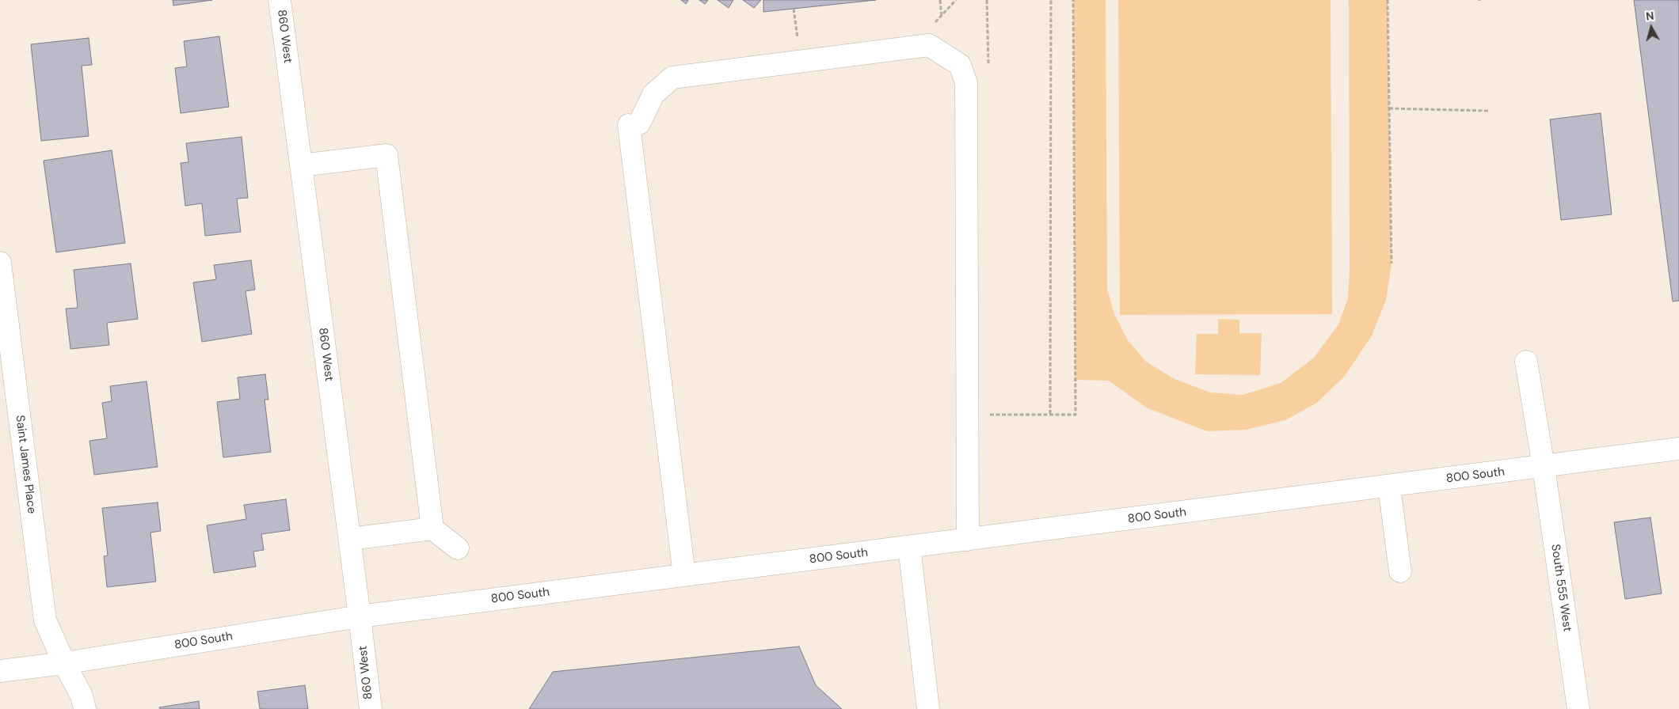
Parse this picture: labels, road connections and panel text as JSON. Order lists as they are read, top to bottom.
{
  "streets": {
    "street": [
      "860 West",
      "Saint James Place",
      "800 South",
      "South 555 West"
    ]
  },
  "crossings": [
    ["860 West", "800 South"],
    ["Saint James Place", "800 South"],
    ["800 South", "South 555 West"]
  ],
  "north": "top"
}
